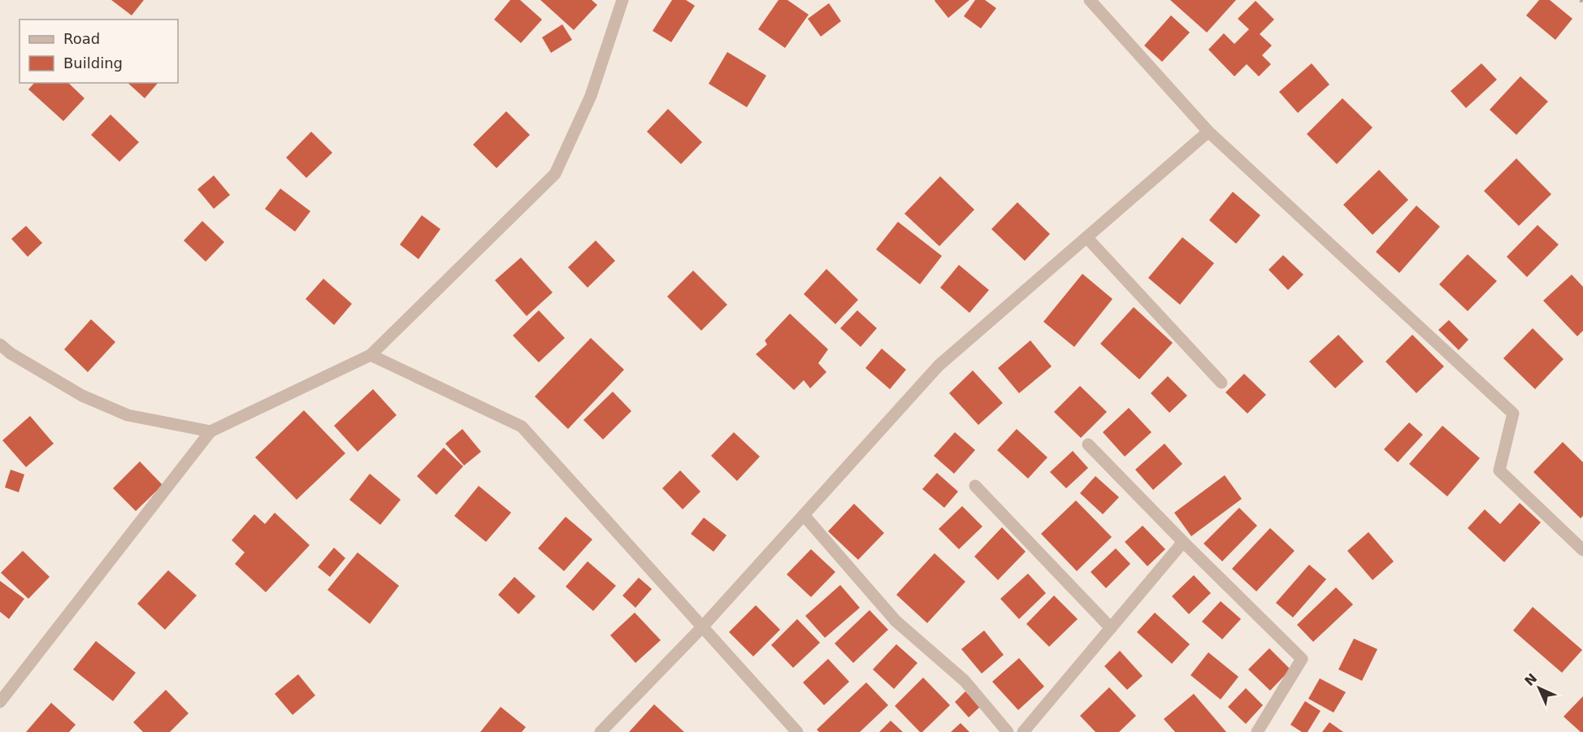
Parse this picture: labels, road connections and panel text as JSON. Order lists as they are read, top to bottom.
{
  "legend": ["Road", "Building"],
  "north": "top left"
}
